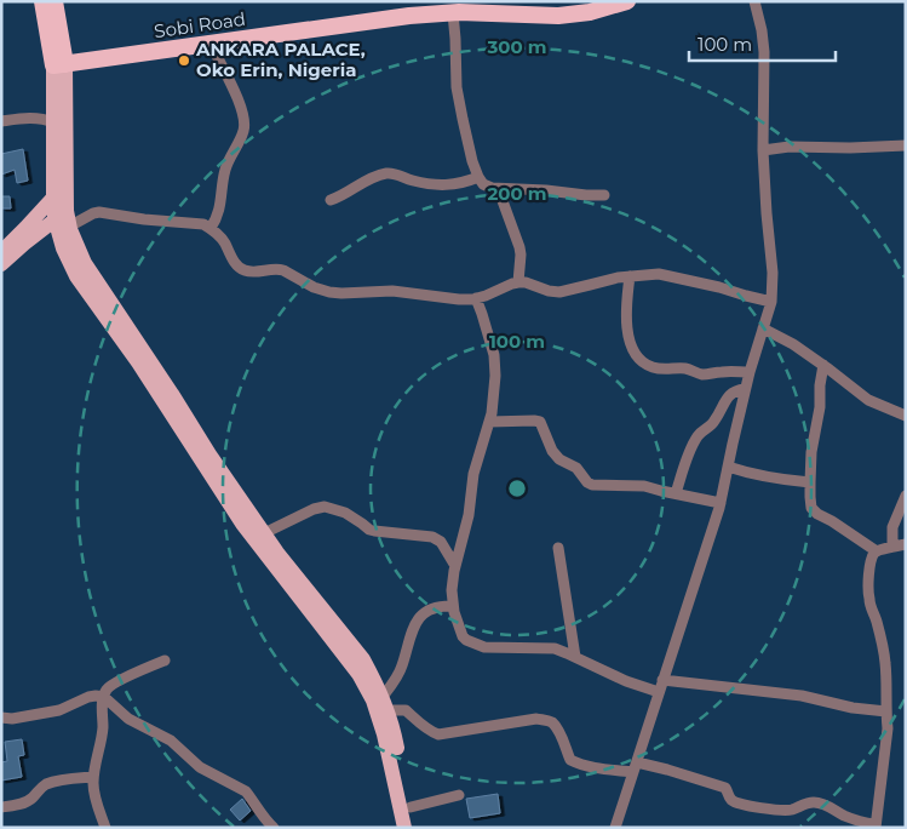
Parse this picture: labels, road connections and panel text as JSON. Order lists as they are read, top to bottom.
{
  "streets": {
    "highway": ["Sobi Road"]
  },
  "places": ["ANKARA PALACE, Oko Erin, Nigeria"],
  "scale_bar": "100 m",
  "rings": ["300 m", "200 m", "100 m"]
}
